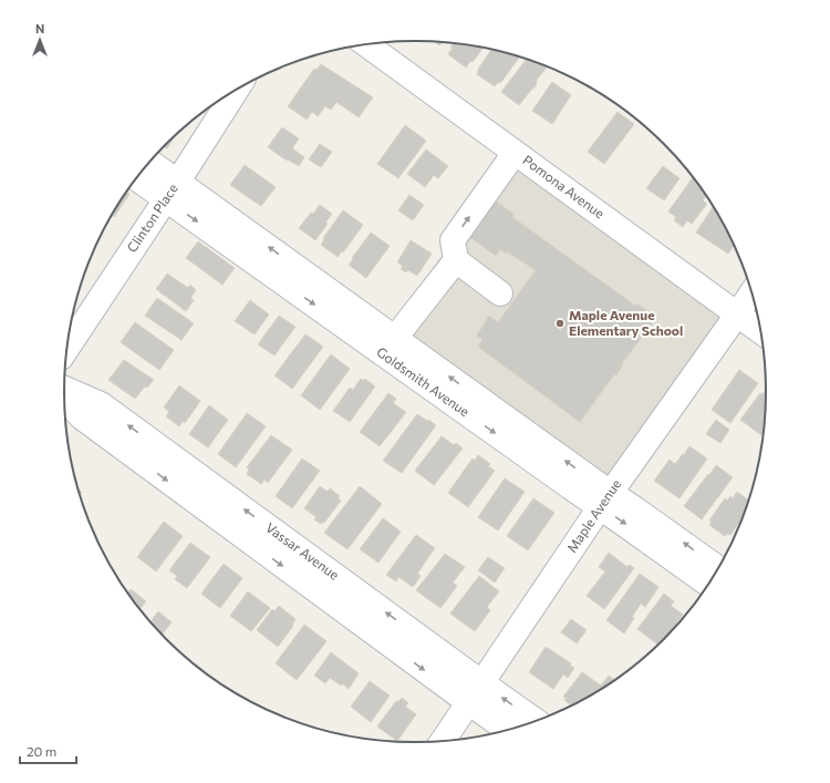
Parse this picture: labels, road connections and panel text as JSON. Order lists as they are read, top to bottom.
{
  "streets": {
    "street": [
      "Pomona Avenue",
      "Clinton Place",
      "Goldsmith Avenue",
      "Maple Avenue",
      "Vassar Avenue"
    ]
  },
  "crossings": [
    ["Pomona Avenue", "Maple Avenue"],
    ["Clinton Place", "Goldsmith Avenue"],
    ["Goldsmith Avenue", "Maple Avenue"],
    ["Maple Avenue", "Vassar Avenue"]
  ],
  "places": ["Maple Avenue Elementary School"],
  "scale_bar": "20 m",
  "north": "top"
}
